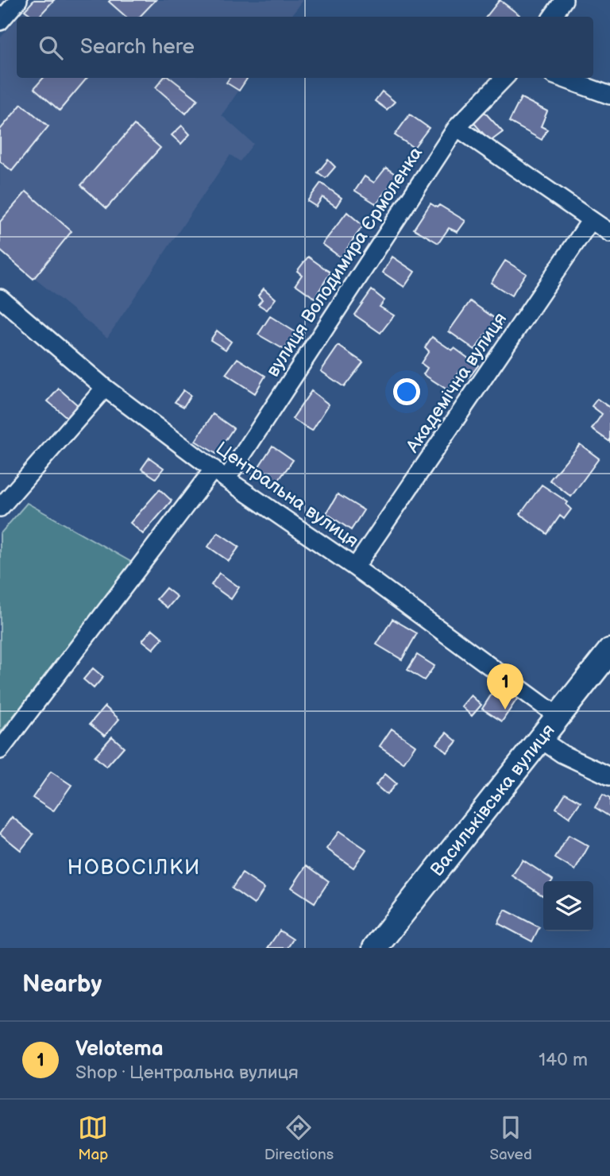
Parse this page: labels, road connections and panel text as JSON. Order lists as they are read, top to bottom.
{
  "streets": {
    "street": [
      "вулиця Володимира Єрмоленка",
      "Академічна вулиця",
      "Центральна вулиця",
      "Васильківська вулиця"
    ]
  },
  "crossings": [
    ["вулиця Володимира Єрмоленка", "Центральна вулиця"],
    ["Академічна вулиця", "Центральна вулиця"],
    ["Центральна вулиця", "Васильківська вулиця"]
  ],
  "districts": ["НОВОСІЛКИ"],
  "page": {
    "search": "Search here",
    "pins": "1",
    "heading": "Nearby",
    "list": [
      {
        "mark": "1",
        "name": "Velotema",
        "note": "Shop · Центральна вулиця",
        "value": "140 m"
      }
    ],
    "nav": ["Map", "Directions", "Saved"]
  }
}
